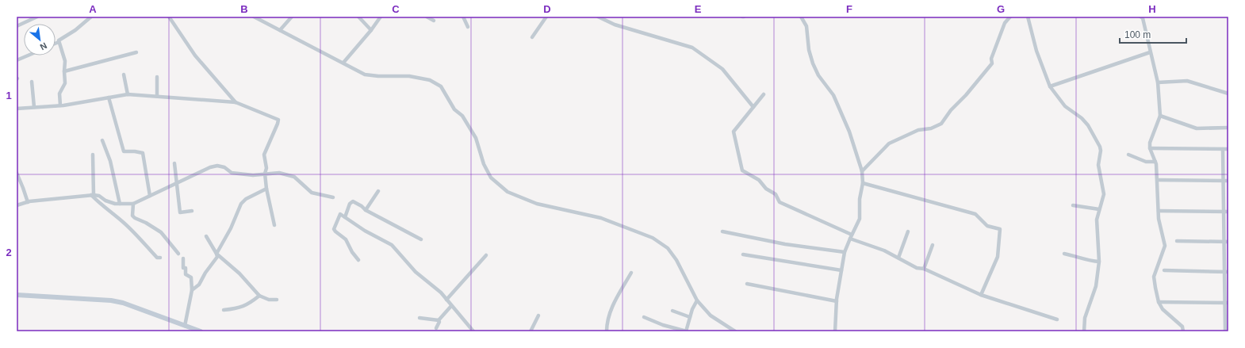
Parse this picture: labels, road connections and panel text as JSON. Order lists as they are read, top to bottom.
{
  "scale_bar": "100 m",
  "north": "bottom right",
  "grid": {
    "columns": [
      "A",
      "B",
      "C",
      "D",
      "E",
      "F",
      "G",
      "H"
    ],
    "rows": ["1", "2"]
  }
}
